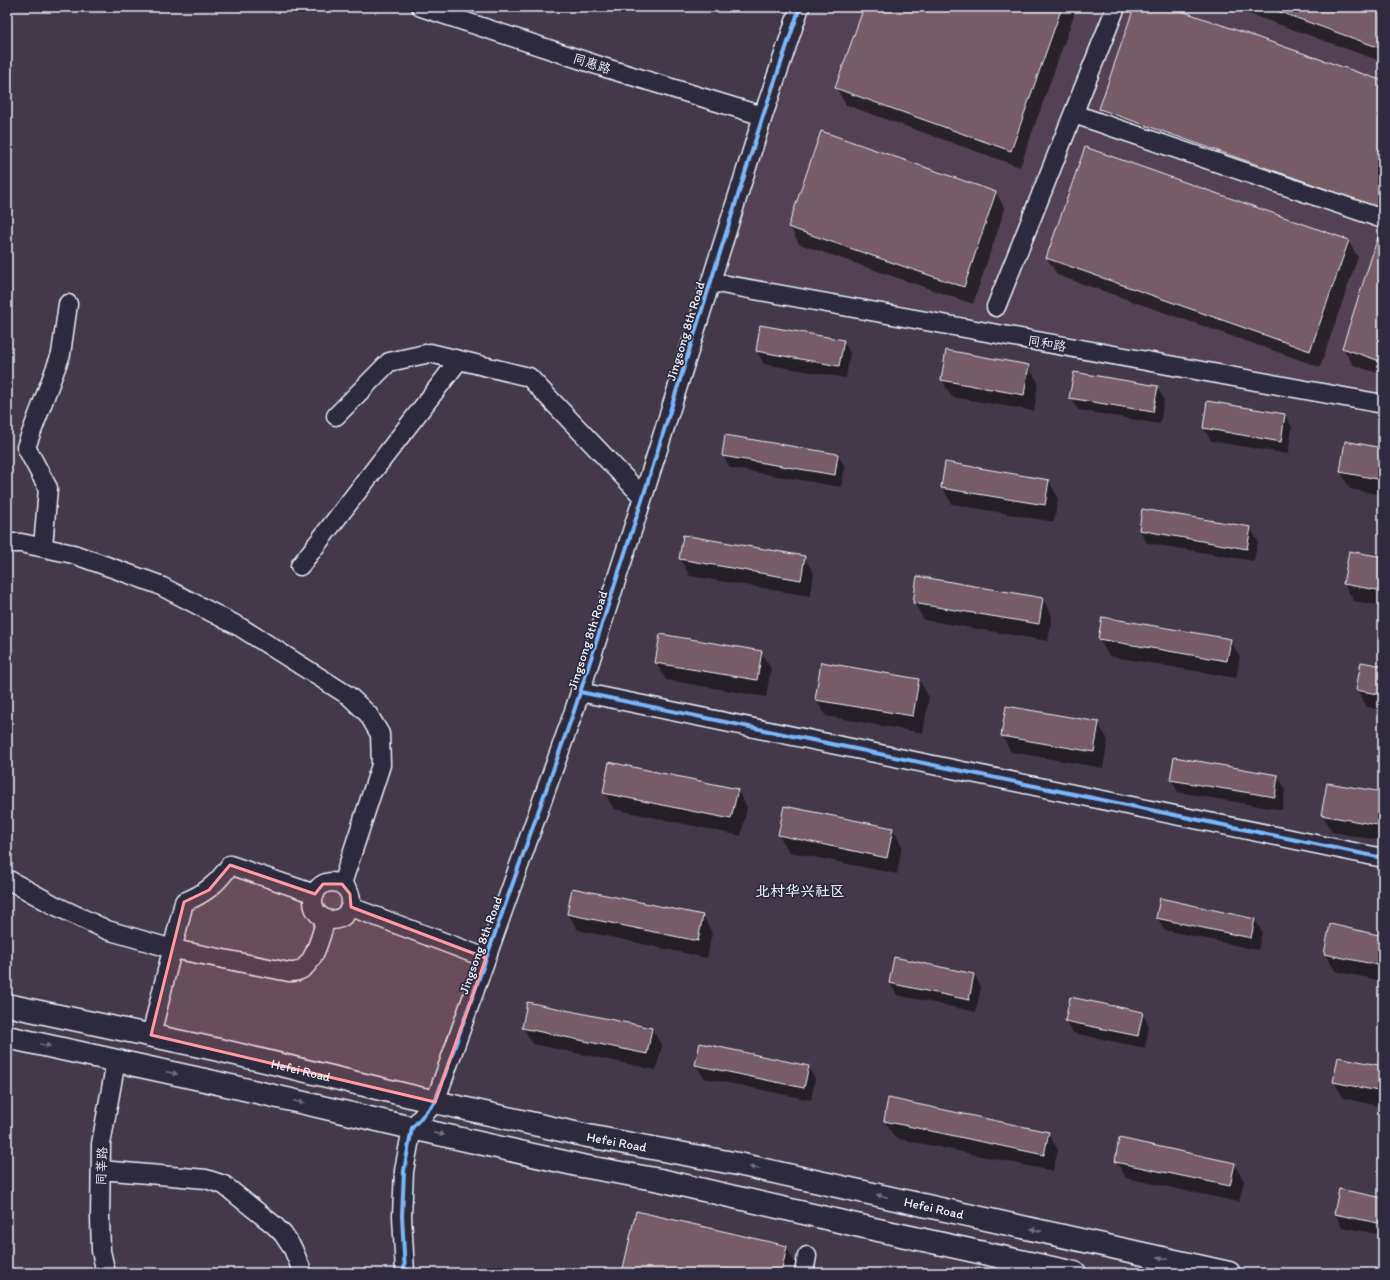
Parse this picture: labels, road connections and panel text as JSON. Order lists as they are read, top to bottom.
{
  "streets": {
    "main road": ["Hefei Road"],
    "street": [
      "同惠路",
      "Jingsong 8th Road",
      "同和路",
      "同莘路"
    ]
  },
  "crossings": [
    ["同惠路", "Jingsong 8th Road"],
    ["Jingsong 8th Road", "同和路"],
    ["Jingsong 8th Road", "Hefei Road"]
  ],
  "districts": ["北村华兴社区"]
}
